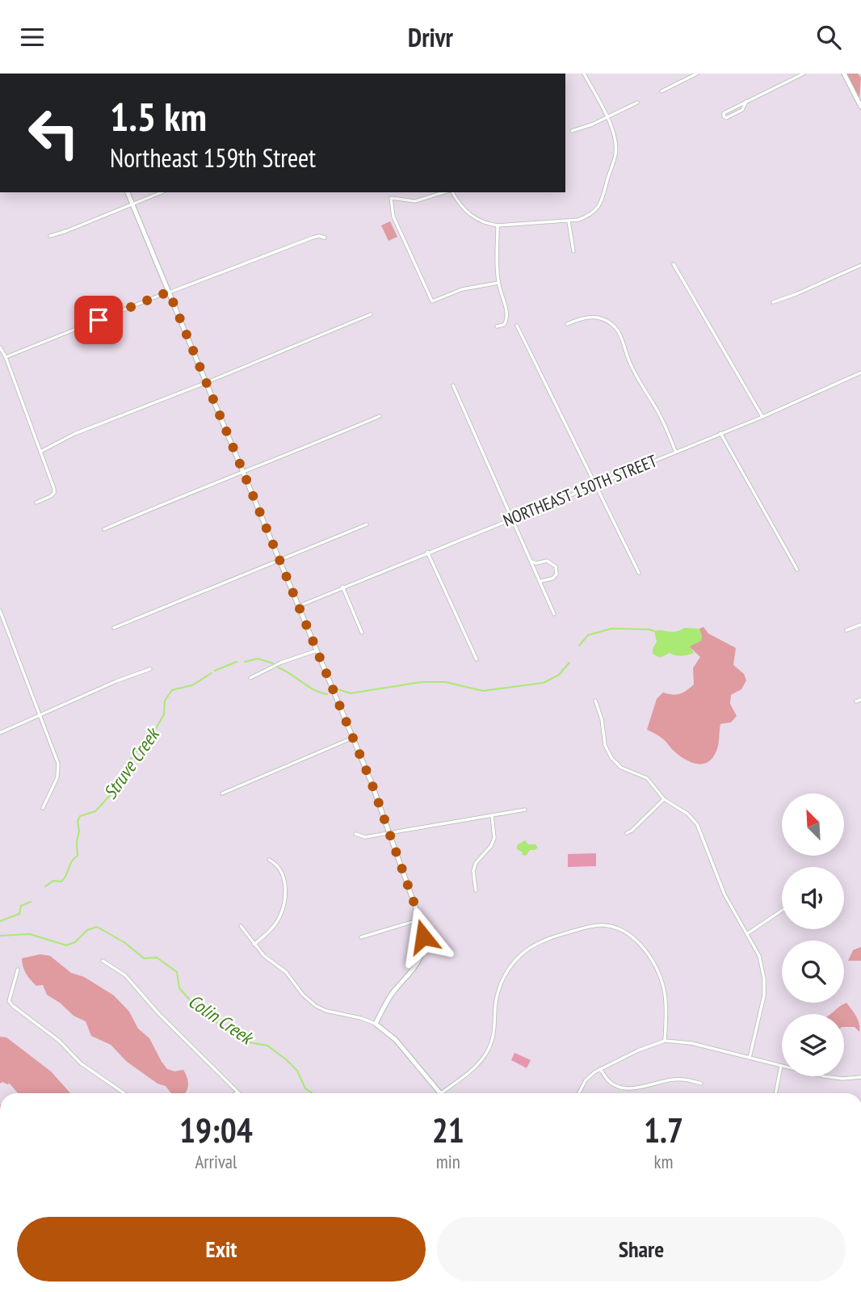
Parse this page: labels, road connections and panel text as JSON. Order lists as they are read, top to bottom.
{
  "streets": {
    "street": ["NORTHEAST 150TH STREET"]
  },
  "water": ["Struve Creek", "Colin Creek"],
  "north": "top left",
  "page": {
    "header": "Drivr",
    "turn": ["1.5 km", "Northeast 159th Street"],
    "eta": [
      "19:04",
      "Arrival",
      "21",
      "min",
      "1.7",
      "km"
    ],
    "buttons": ["Exit", "Share"]
  }
}
